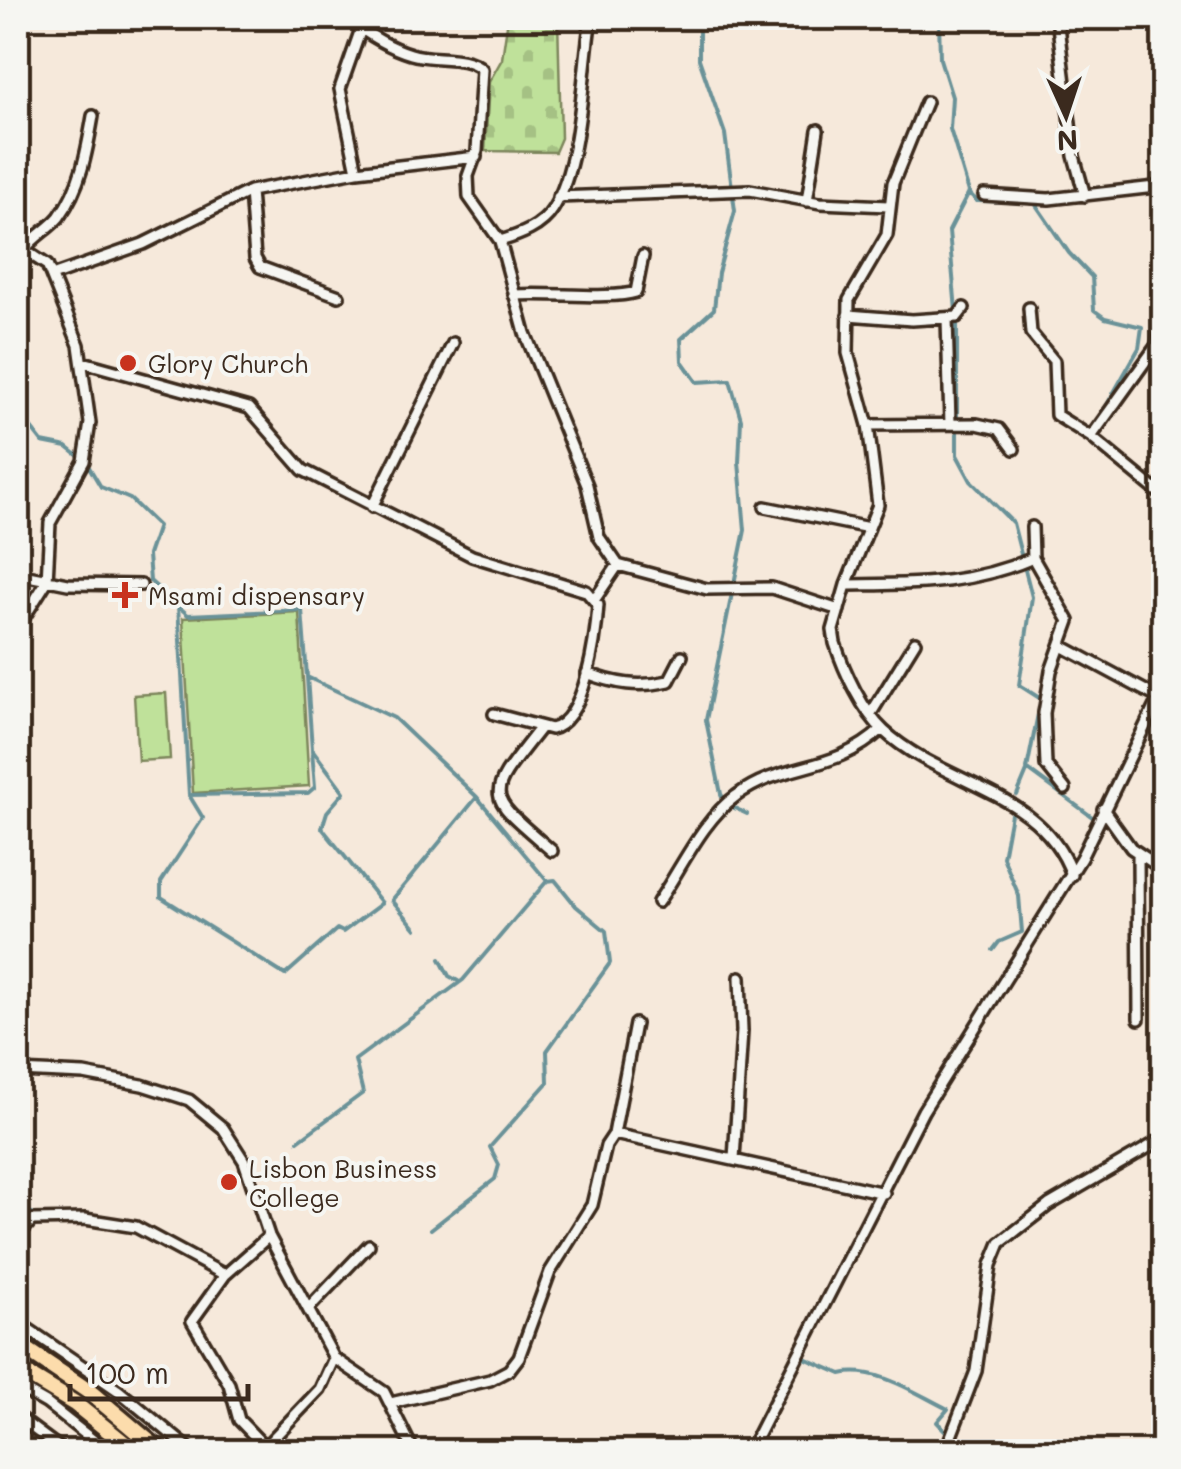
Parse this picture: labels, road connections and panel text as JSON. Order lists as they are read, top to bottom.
{
  "places": {
    "other": ["Glory Church", "Lisbon Business College"],
    "health": ["Msami dispensary"]
  },
  "scale_bar": "100 m",
  "north": "bottom"
}
